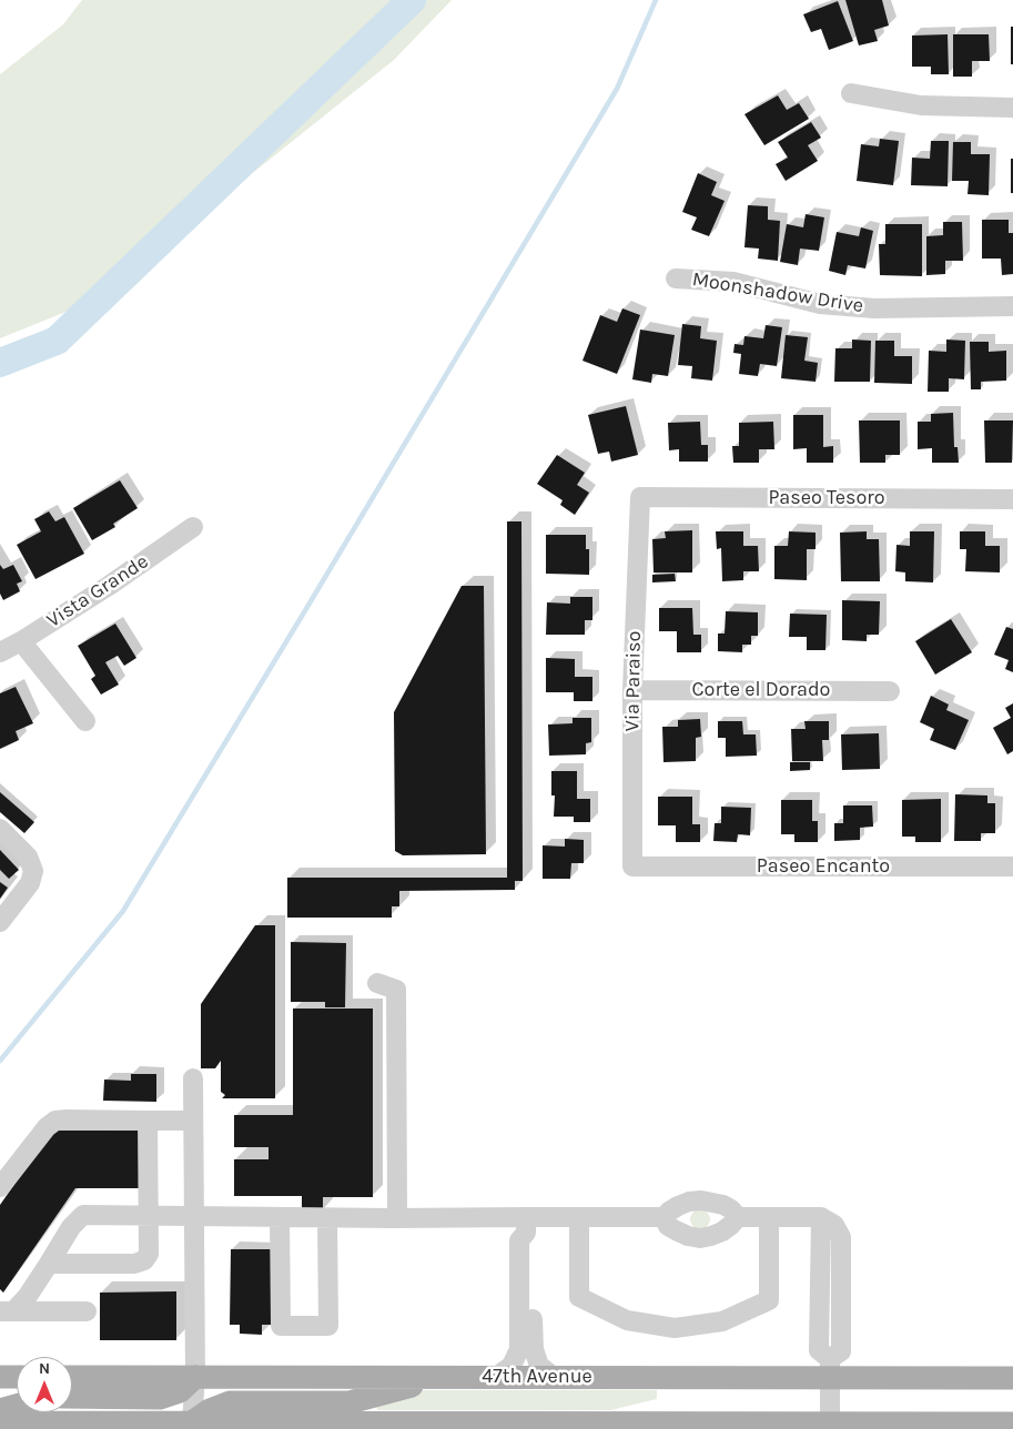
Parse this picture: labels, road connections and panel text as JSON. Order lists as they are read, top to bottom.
{
  "streets": {
    "main road": ["47th Avenue"],
    "street": [
      "Moonshadow Drive",
      "Paseo Tesoro",
      "Vista Grande",
      "Via Paraiso",
      "Corte el Dorado",
      "Paseo Encanto"
    ]
  },
  "crossings": [
    ["Paseo Tesoro", "Via Paraiso"],
    ["Via Paraiso", "Corte el Dorado"],
    ["Via Paraiso", "Paseo Encanto"]
  ],
  "north": "top"
}
